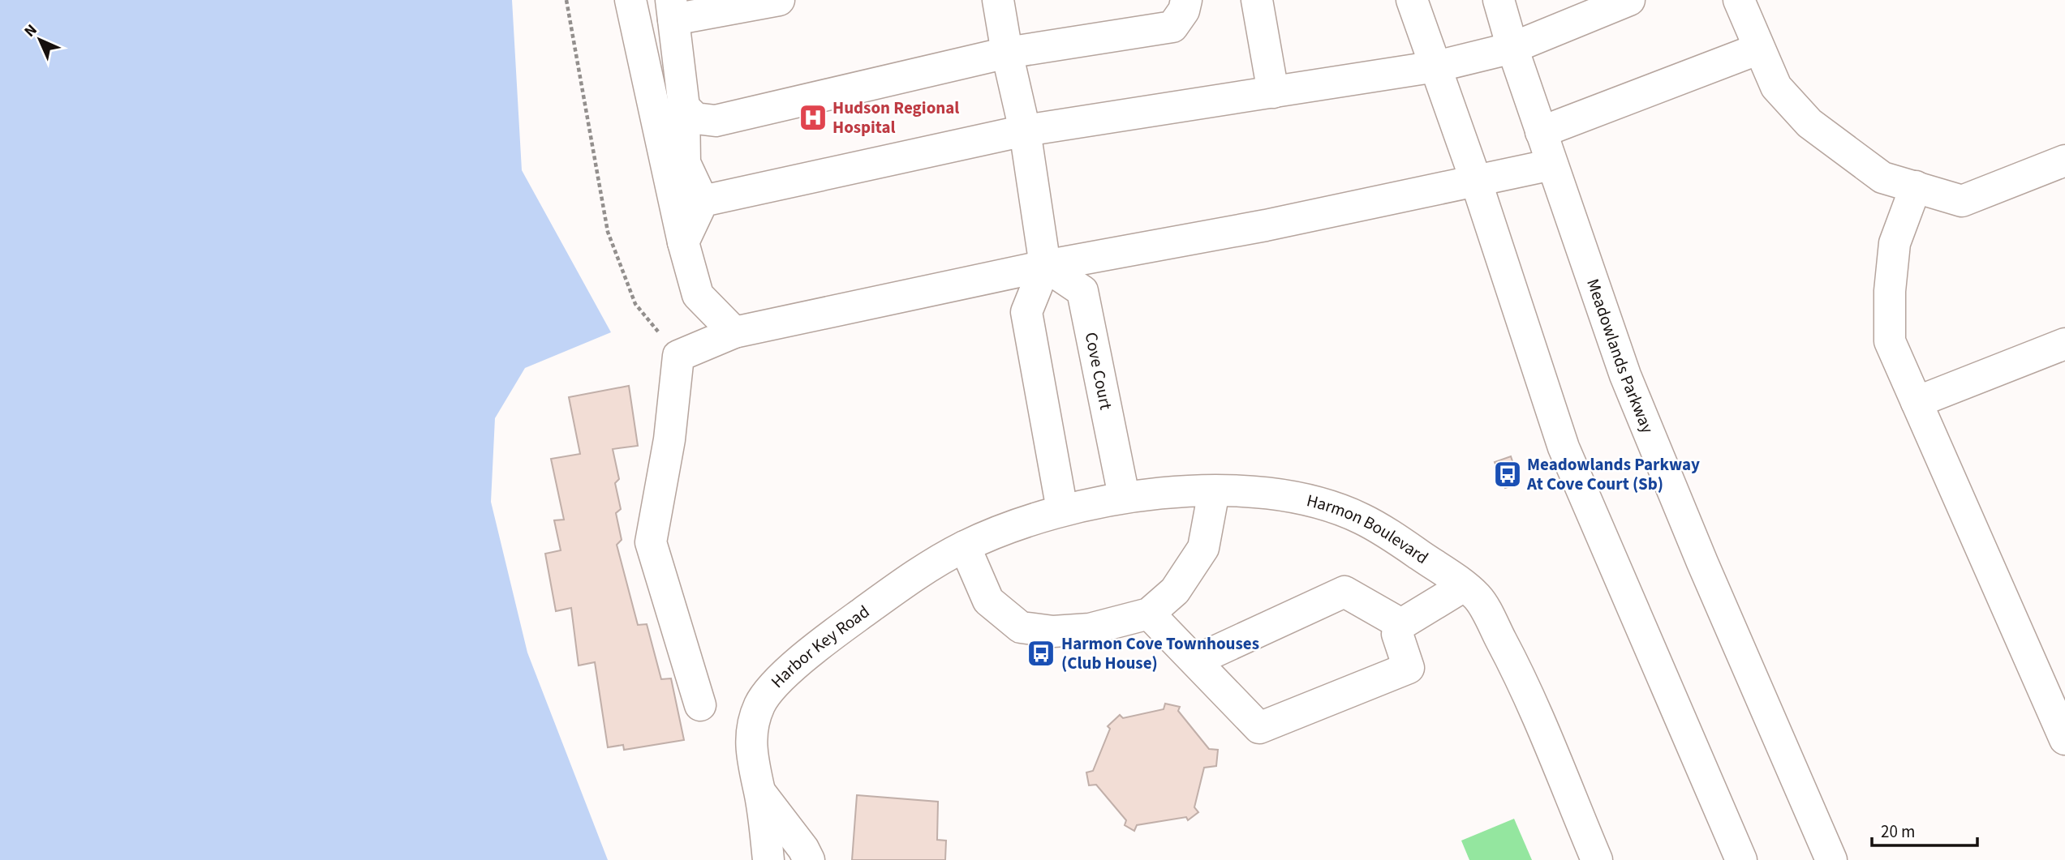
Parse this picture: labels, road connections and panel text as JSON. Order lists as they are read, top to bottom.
{
  "streets": {
    "street": [
      "Meadowlands Parkway",
      "Cove Court",
      "Harmon Boulevard",
      "Harbor Key Road"
    ]
  },
  "crossings": [
    ["Cove Court", "Harmon Boulevard"],
    ["Harmon Boulevard", "Harbor Key Road"]
  ],
  "places": {
    "hospital": ["Hudson Regional Hospital"],
    "bus stop": ["Meadowlands Parkway At Cove Court (Sb)", "Harmon Cove Townhouses (Club House)"]
  },
  "scale_bar": "20 m",
  "north": "top left"
}
